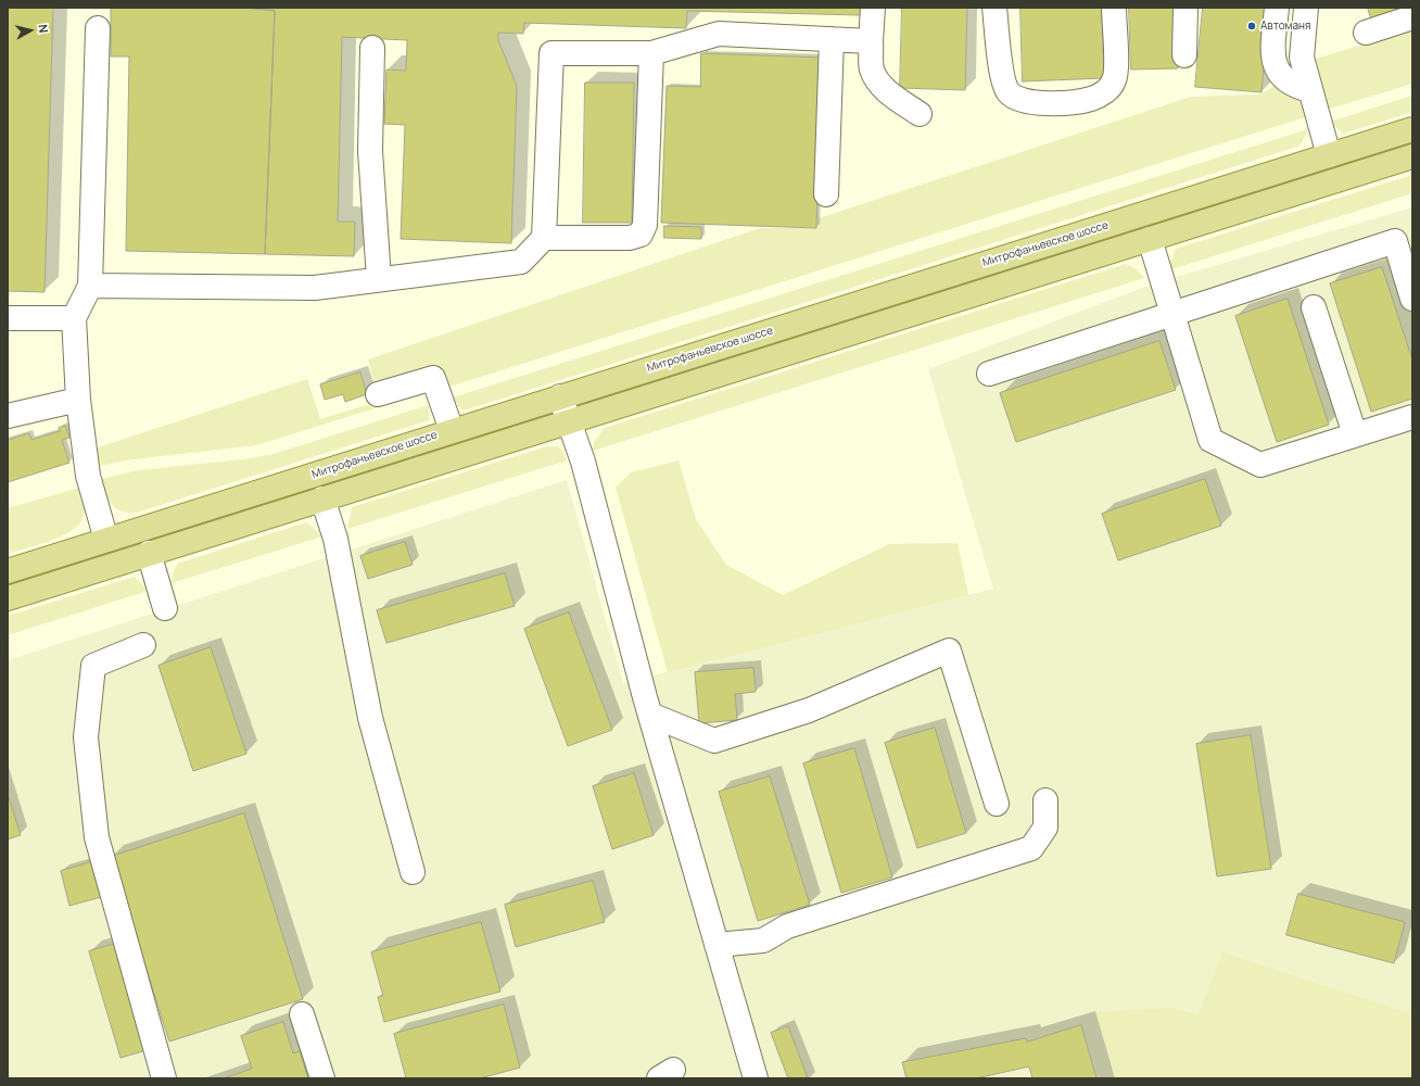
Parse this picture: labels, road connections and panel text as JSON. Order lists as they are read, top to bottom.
{
  "streets": {
    "main road": ["Митрофаньевское шоссе"]
  },
  "places": ["Автоманя"],
  "north": "right"
}
